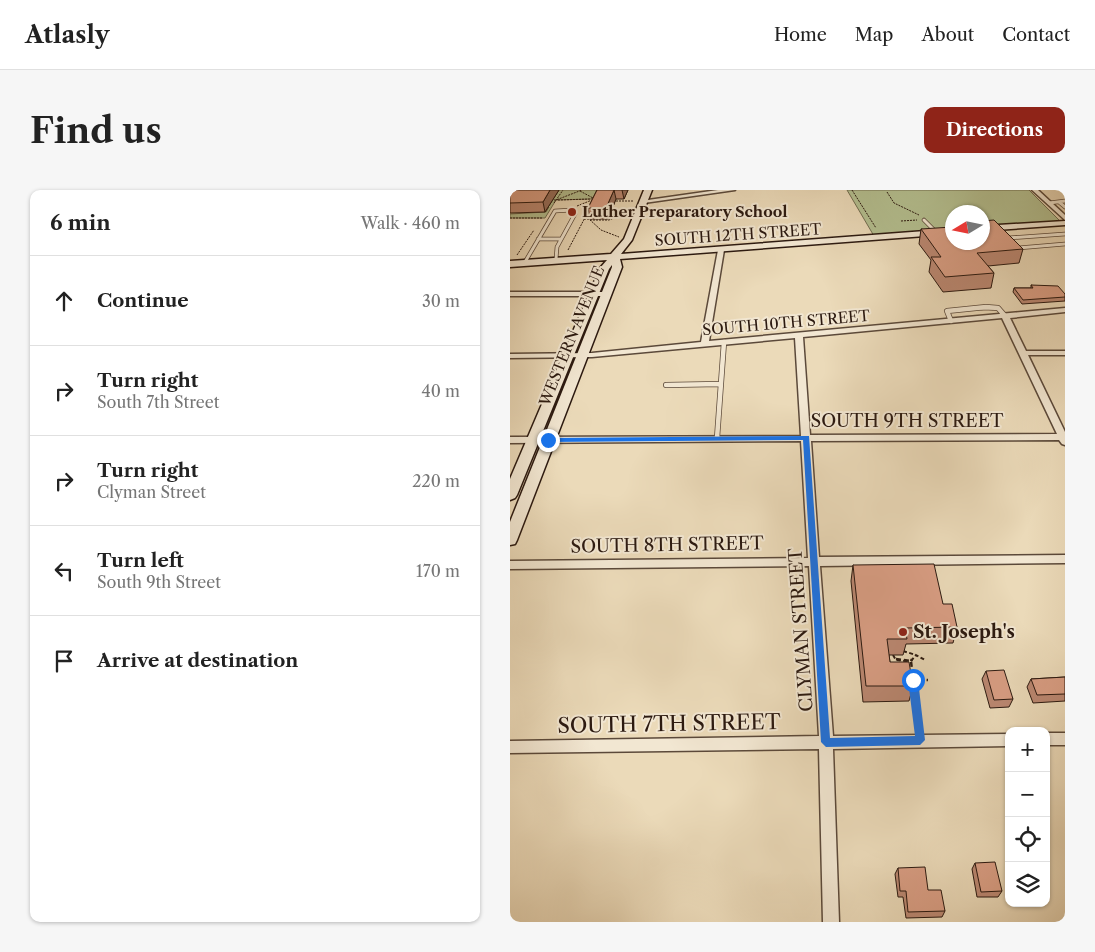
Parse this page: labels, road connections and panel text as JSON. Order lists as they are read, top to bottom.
{
  "streets": {
    "street": [
      "SOUTH 12TH STREET",
      "SOUTH 10TH STREET",
      "WESTERN AVENUE",
      "SOUTH 9TH STREET",
      "SOUTH 8TH STREET",
      "CLYMAN STREET",
      "SOUTH 7TH STREET"
    ]
  },
  "crossings": [
    ["SOUTH 12TH STREET", "WESTERN AVENUE"],
    ["SOUTH 10TH STREET", "WESTERN AVENUE"],
    ["SOUTH 10TH STREET", "CLYMAN STREET"],
    ["WESTERN AVENUE", "SOUTH 9TH STREET"],
    ["SOUTH 9TH STREET", "CLYMAN STREET"],
    ["SOUTH 8TH STREET", "CLYMAN STREET"],
    ["CLYMAN STREET", "SOUTH 7TH STREET"]
  ],
  "places": ["Luther Preparatory School", "St. Joseph's"],
  "north": "left",
  "page": {
    "header": "Atlasly",
    "nav": [
      "Home",
      "Map",
      "About",
      "Contact"
    ],
    "buttons": "Directions",
    "title": "Find us",
    "heading": ["6 min", "Walk · 460 m"],
    "list": [
      ["Continue", "30 m"],
      ["Turn right", "South 7th Street", "40 m"],
      ["Turn right", "Clyman Street", "220 m"],
      ["Turn left", "South 9th Street", "170 m"],
      "Arrive at destination"
    ],
    "map_buttons": ["+", "−"]
  }
}
